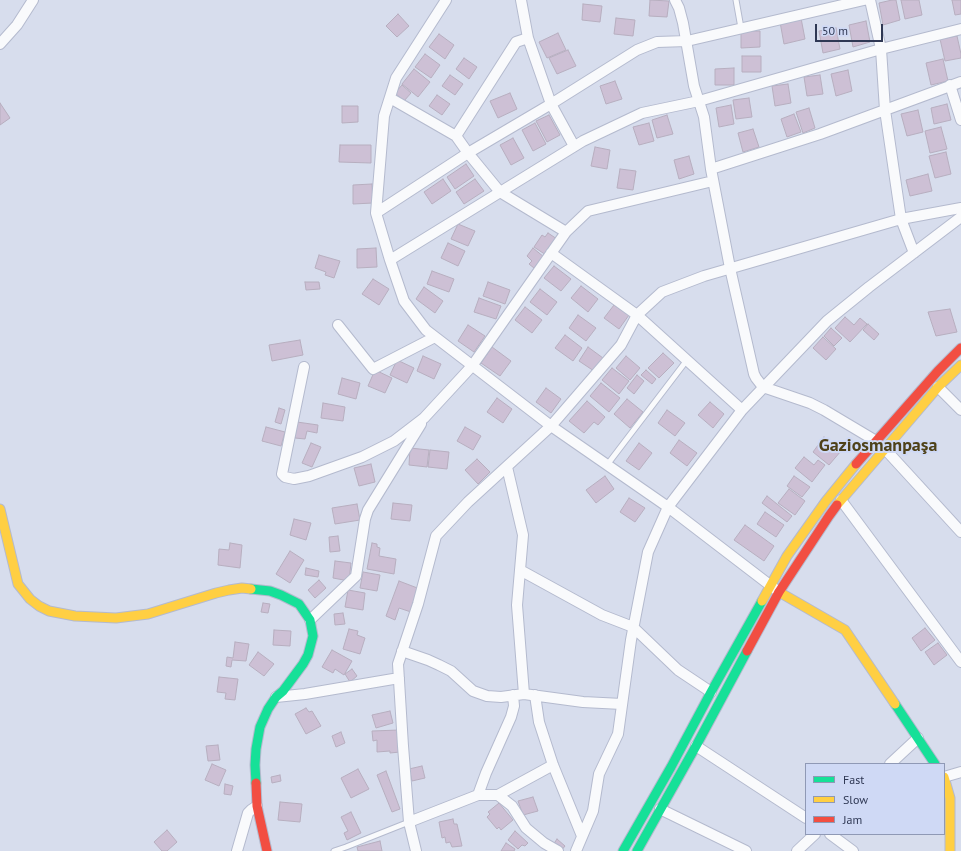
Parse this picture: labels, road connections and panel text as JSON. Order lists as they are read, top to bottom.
{
  "districts": ["Gaziosmanpaşa"],
  "legend": ["Fast", "Slow", "Jam"],
  "scale_bar": "50 m"
}
